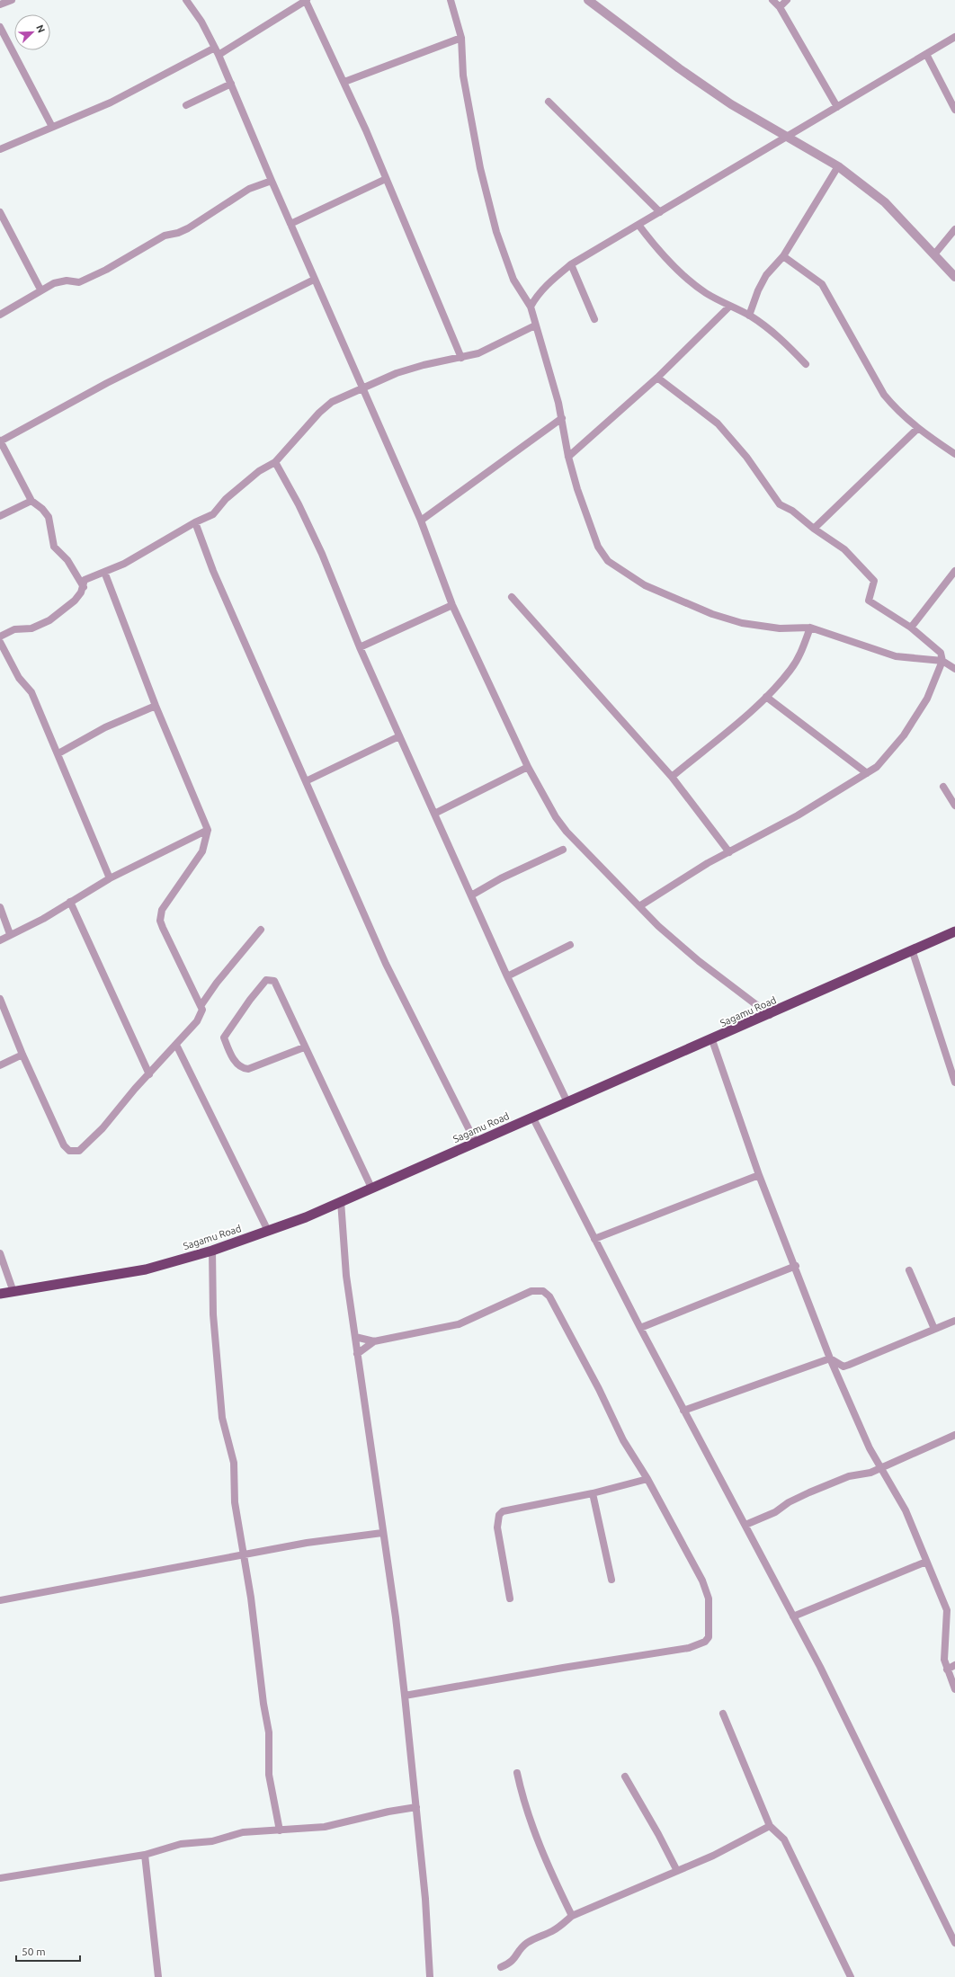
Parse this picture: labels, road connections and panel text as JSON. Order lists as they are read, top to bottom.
{
  "streets": {
    "highway": ["Sagamu Road"]
  },
  "scale_bar": "50 m",
  "north": "top right"
}
